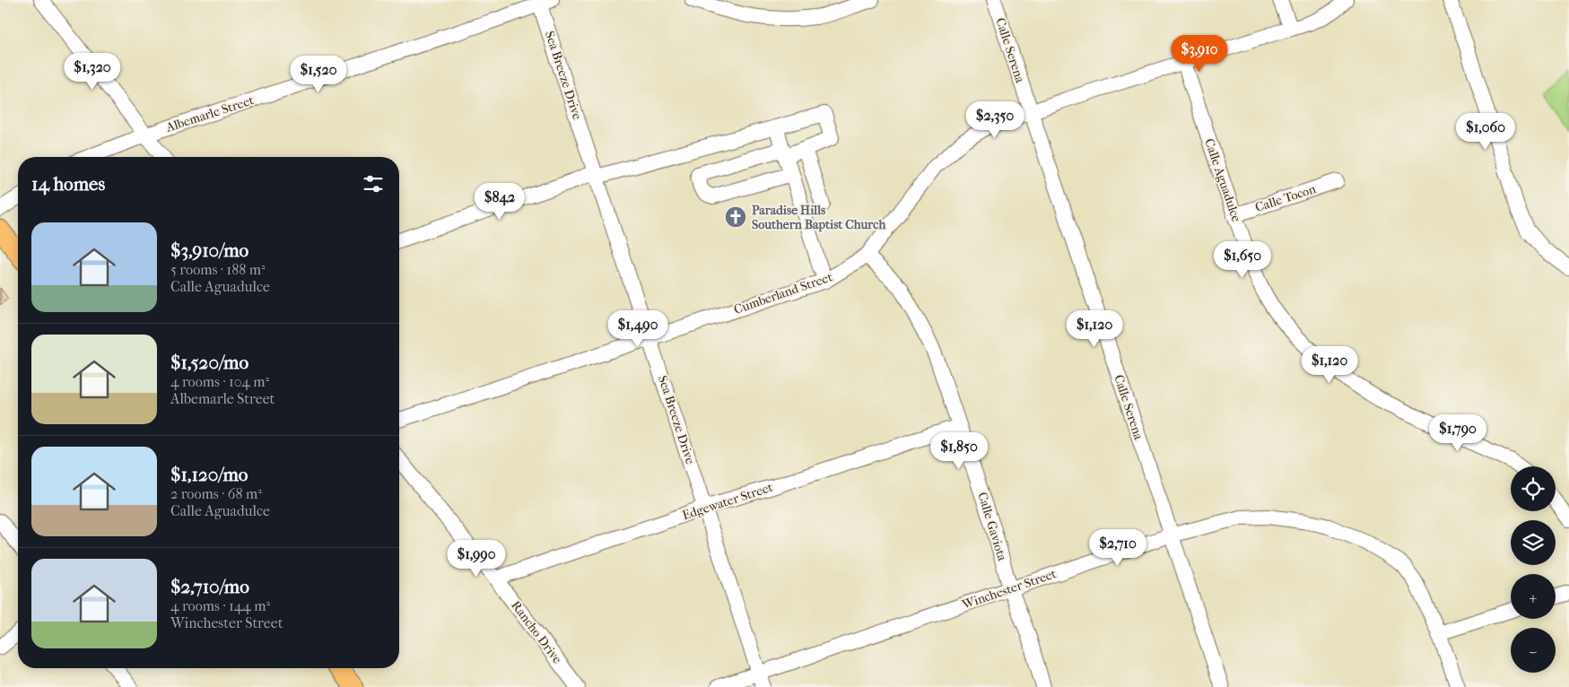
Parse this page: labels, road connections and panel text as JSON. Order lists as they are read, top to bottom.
{
  "streets": {
    "street": [
      "Calle Serena",
      "Sea Breeze Drive",
      "Albemarle Street",
      "Calle Aguadulce",
      "Calle Tocon",
      "Cumberland Street",
      "Edgewater Street",
      "Calle Gaviota",
      "Winchester Street",
      "Rancho Drive"
    ]
  },
  "crossings": [
    ["Calle Serena", "Cumberland Street"],
    ["Calle Serena", "Winchester Street"],
    ["Sea Breeze Drive", "Albemarle Street"],
    ["Sea Breeze Drive", "Cumberland Street"],
    ["Sea Breeze Drive", "Edgewater Street"],
    ["Sea Breeze Drive", "Winchester Street"],
    ["Calle Aguadulce", "Calle Tocon"],
    ["Calle Aguadulce", "Cumberland Street"],
    ["Cumberland Street", "Calle Gaviota"],
    ["Edgewater Street", "Calle Gaviota"],
    ["Edgewater Street", "Rancho Drive"],
    ["Calle Gaviota", "Winchester Street"]
  ],
  "places": {
    "church": ["Paradise Hills Southern Baptist Church"]
  },
  "page": {
    "price": [
      "$3,910",
      "$1,320",
      "$1,520",
      "$2,350",
      "$1,060",
      "$842",
      "$1,650",
      "$1,490",
      "$1,120",
      "$1,120",
      "$1,790",
      "$1,850",
      "$2,710",
      "$1,990"
    ],
    "heading": "14 homes",
    "list": [
      {
        "name": "$3,910/mo",
        "note": "5 rooms · 188 m² · Calle Aguadulce"
      },
      {
        "name": "$1,520/mo",
        "note": "4 rooms · 104 m² · Albemarle Street"
      },
      {
        "name": "$1,120/mo",
        "note": "2 rooms · 68 m² · Calle Aguadulce"
      },
      {
        "name": "$2,710/mo",
        "note": "4 rooms · 144 m² · Winchester Street"
      }
    ],
    "map_buttons": ["+", "−"]
  }
}
